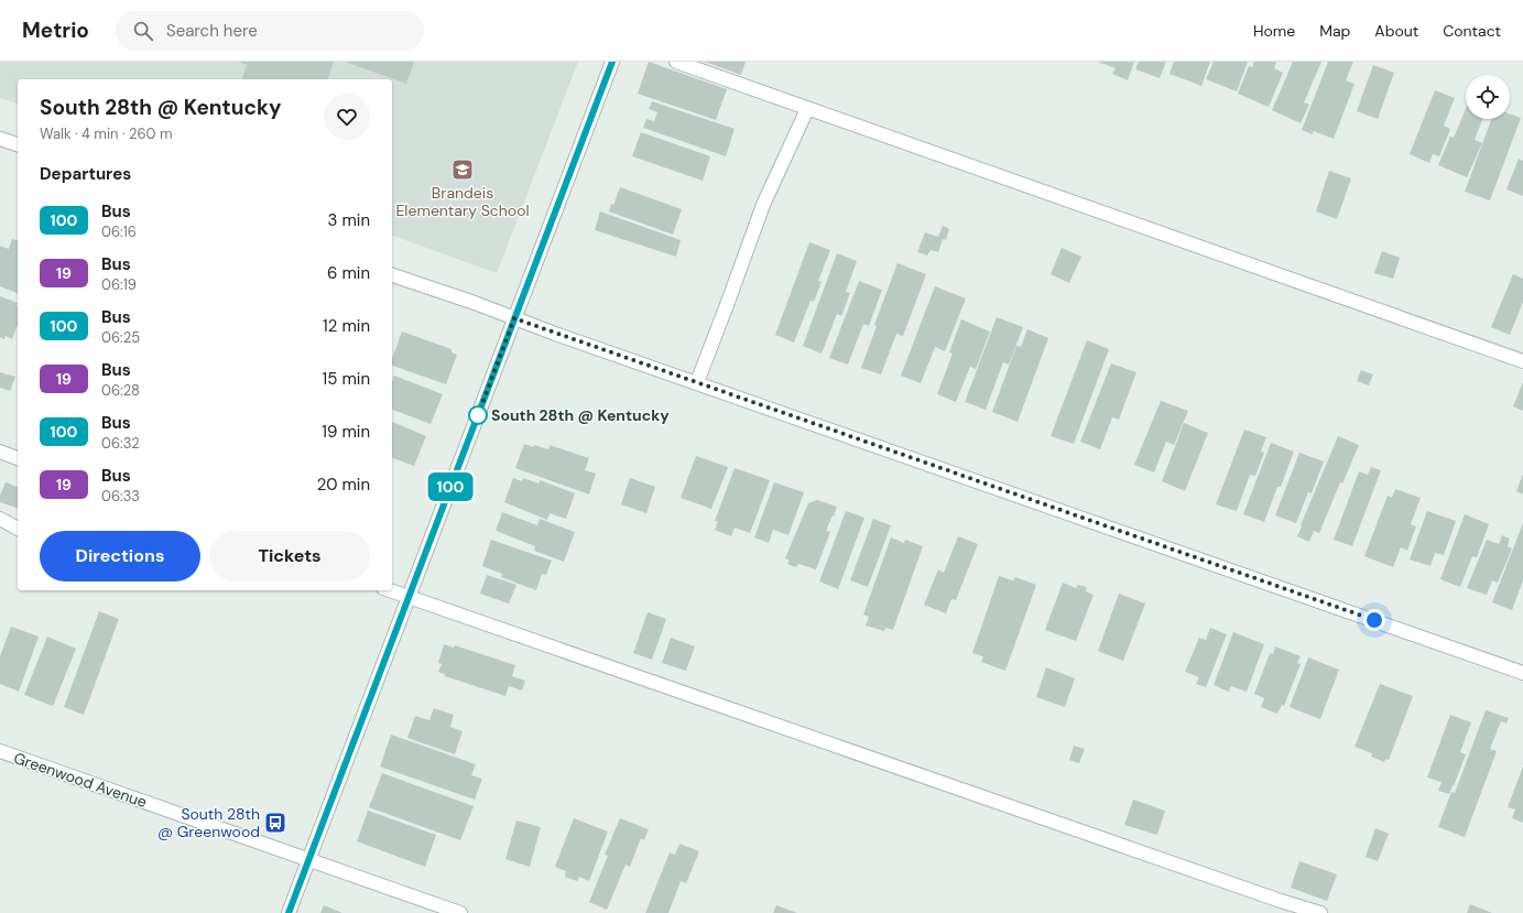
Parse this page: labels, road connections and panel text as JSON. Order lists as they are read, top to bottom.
{
  "streets": {
    "street": ["Greenwood Avenue"]
  },
  "places": {
    "school or university": ["Brandeis Elementary School"],
    "other": ["South 28th @ Kentucky"],
    "bus stop": ["South 28th @ Greenwood"]
  },
  "lines": ["bus line 100"],
  "page": {
    "header": "Metrio",
    "search": "Search here",
    "nav": [
      "Home",
      "Map",
      "About",
      "Contact"
    ],
    "on_map": "100",
    "heading": [
      ["South 28th @ Kentucky", "Walk · 4 min · 260 m"],
      "Departures"
    ],
    "list": [
      {
        "mark": "100",
        "name": "Bus",
        "note": "06:16",
        "value": "3 min"
      },
      {
        "mark": "19",
        "name": "Bus",
        "note": "06:19",
        "value": "6 min"
      },
      {
        "mark": "100",
        "name": "Bus",
        "note": "06:25",
        "value": "12 min"
      },
      {
        "mark": "19",
        "name": "Bus",
        "note": "06:28",
        "value": "15 min"
      },
      {
        "mark": "100",
        "name": "Bus",
        "note": "06:32",
        "value": "19 min"
      },
      {
        "mark": "19",
        "name": "Bus",
        "note": "06:33",
        "value": "20 min"
      }
    ],
    "buttons": ["Directions", "Tickets"]
  }
}
